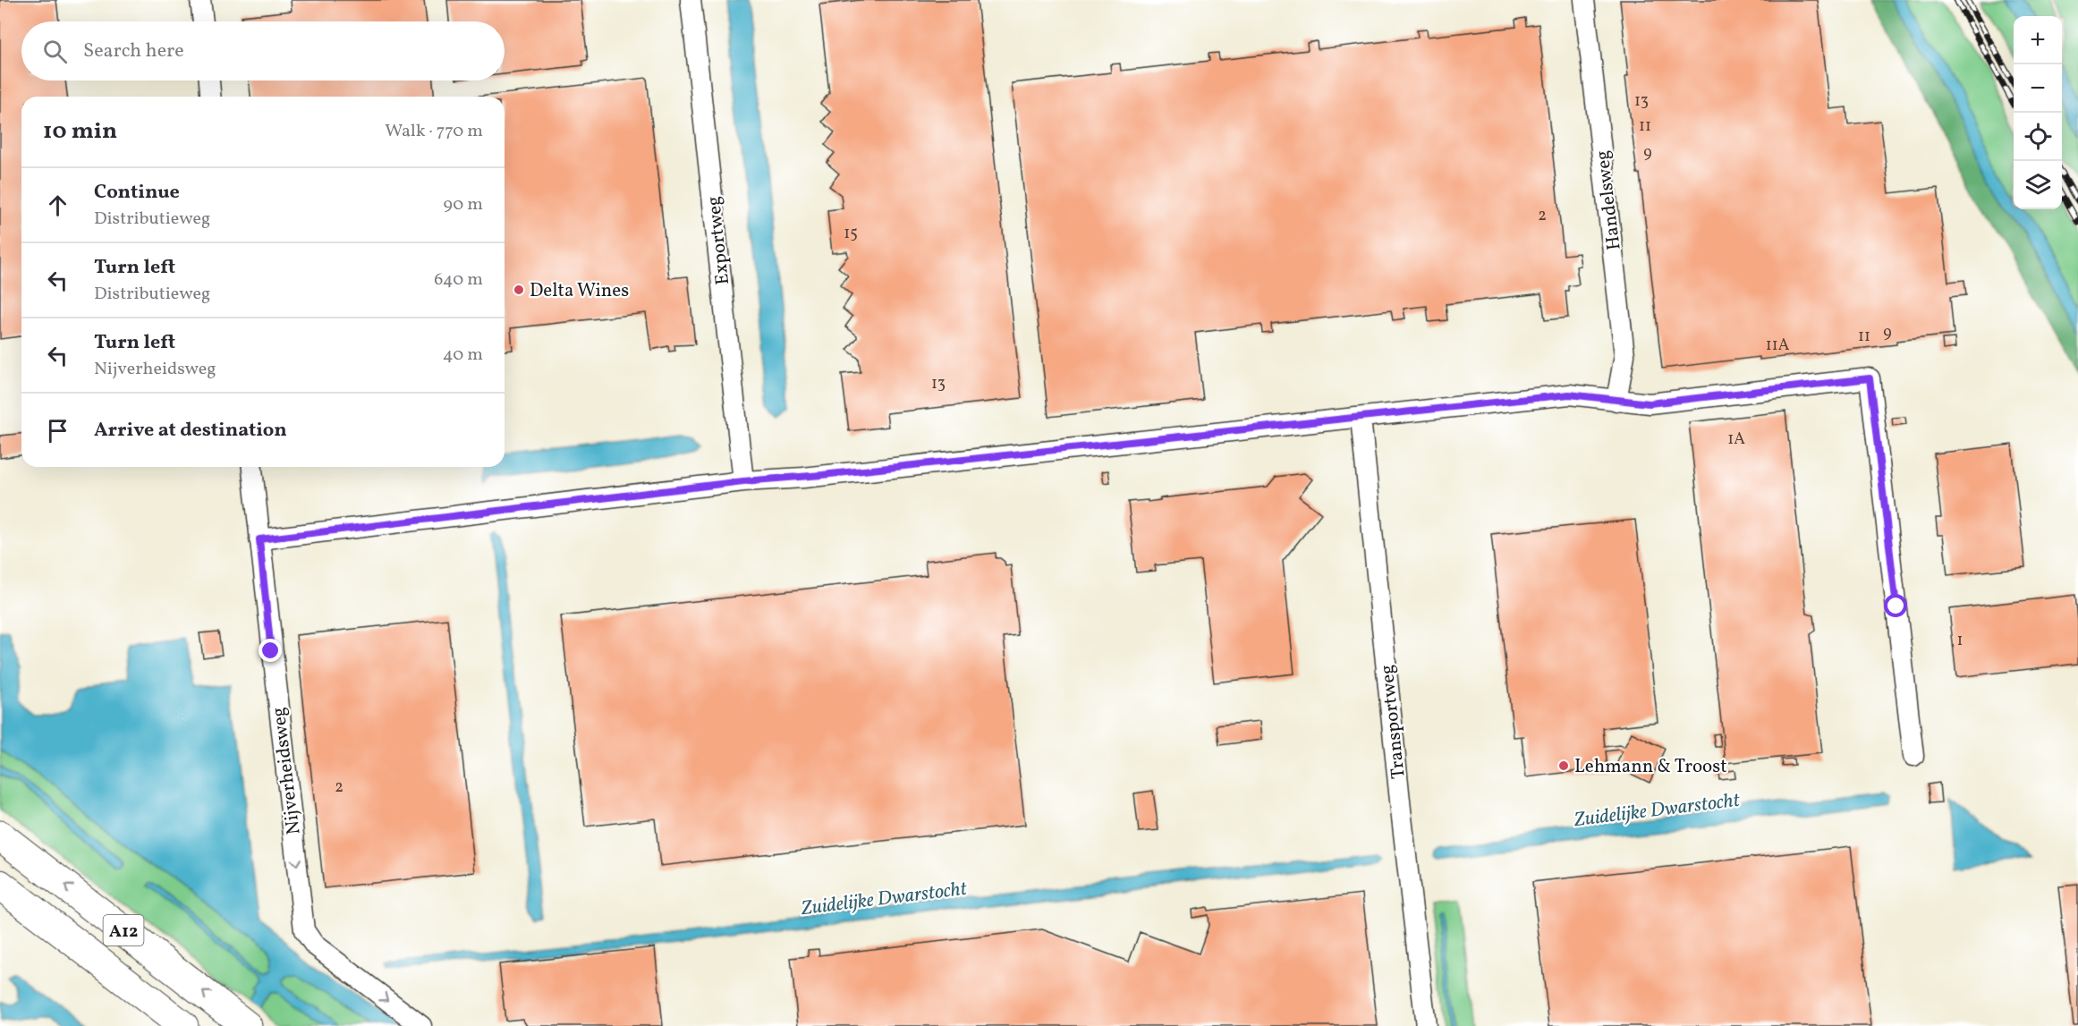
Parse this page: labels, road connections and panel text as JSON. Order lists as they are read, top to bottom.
{
  "streets": {
    "highway": ["A12"],
    "street": [
      "Handelsweg",
      "Exportweg",
      "Transportweg",
      "Nijverheidsweg"
    ]
  },
  "one_way": ["Nijverheidsweg"],
  "water": ["Zuidelijke Dwarstocht"],
  "places": ["Delta Wines", "Lehmann & Troost"],
  "house_numbers": [
    "13",
    "11",
    "9",
    "2",
    "15",
    "9",
    "11",
    "11A",
    "13",
    "1A",
    "1",
    "2"
  ],
  "page": {
    "map_buttons": ["+", "−"],
    "search": "Search here",
    "heading": ["10 min", "Walk · 770 m"],
    "list": [
      ["Continue", "Distributieweg", "90 m"],
      ["Turn left", "Distributieweg", "640 m"],
      ["Turn left", "Nijverheidsweg", "40 m"],
      "Arrive at destination"
    ]
  }
}
